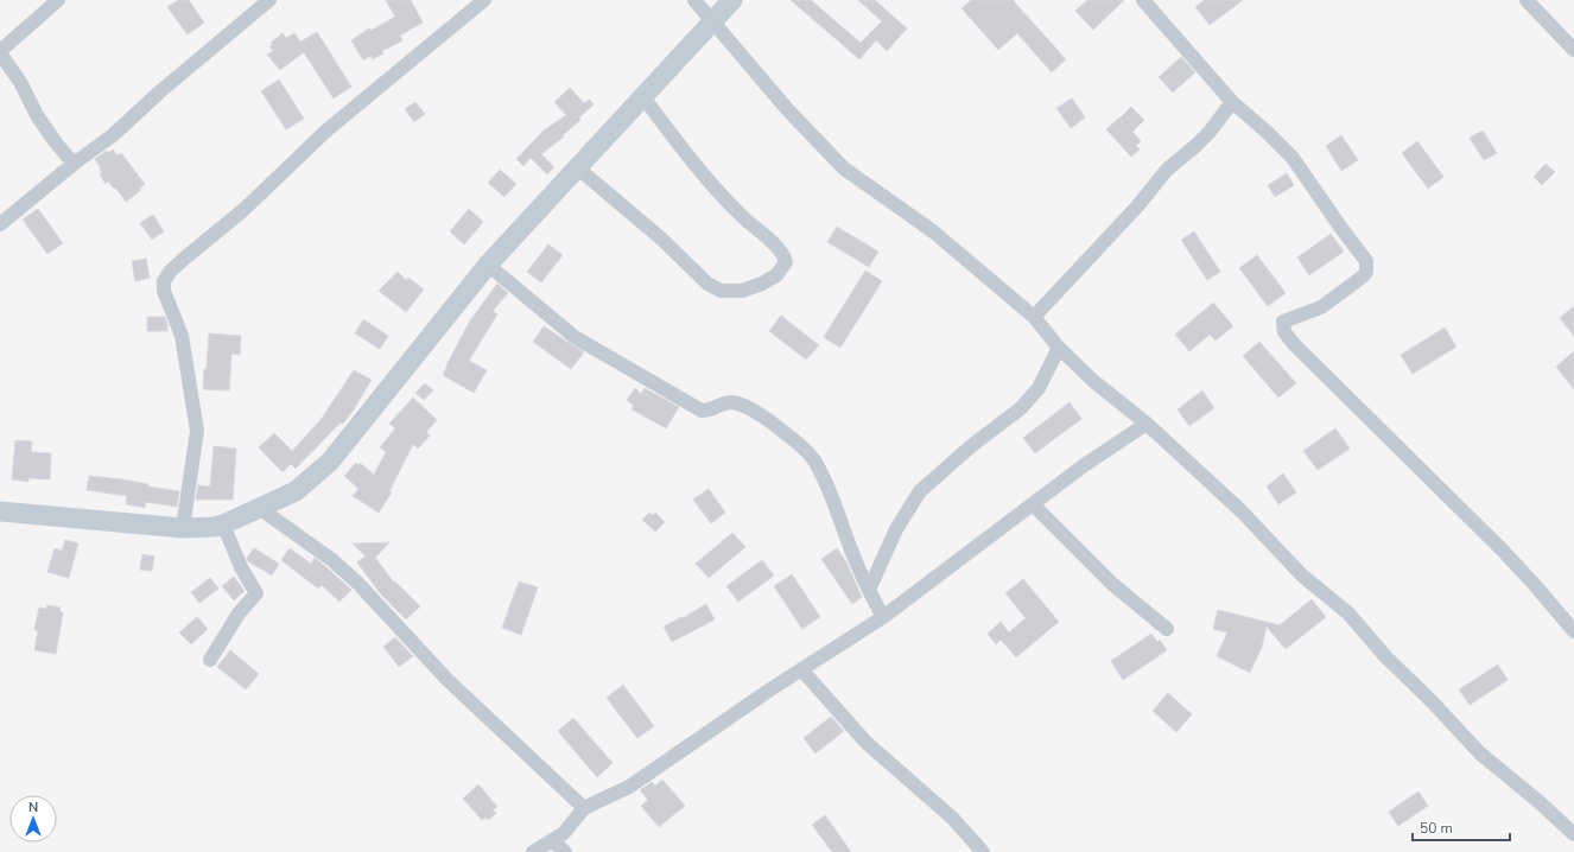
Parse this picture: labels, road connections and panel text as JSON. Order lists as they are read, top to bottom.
{
  "scale_bar": "50 m",
  "north": "top"
}
